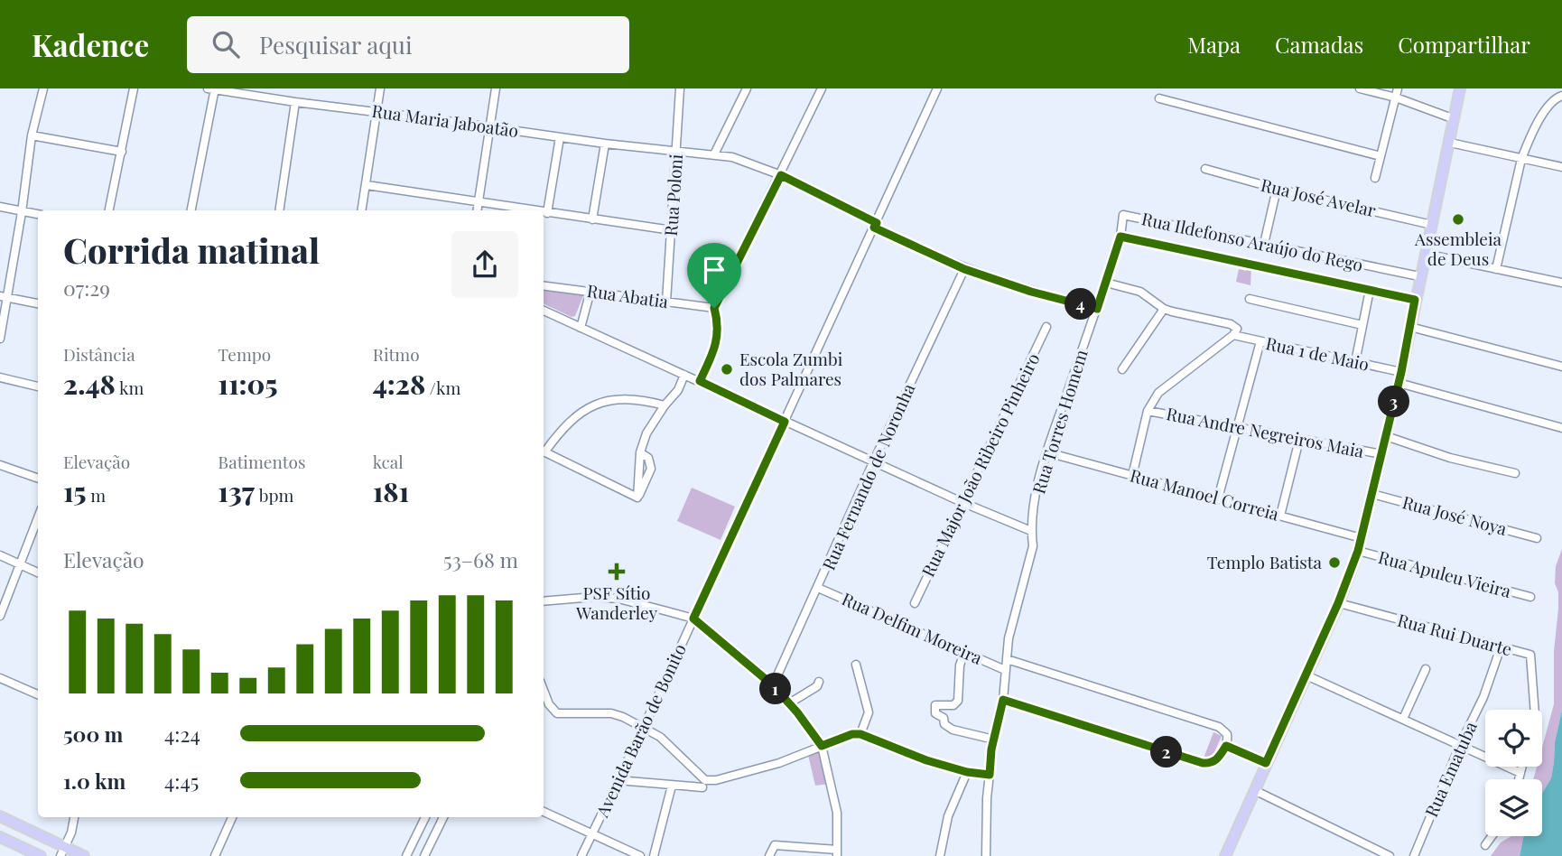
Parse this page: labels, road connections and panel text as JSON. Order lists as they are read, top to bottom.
{
  "streets": {
    "street": [
      "Rua Maria Jaboatão",
      "Rua Poloni",
      "Rua José Avelar",
      "Rua Ildefonso Araújo do Rego",
      "Rua Abatia",
      "Rua 1 de Maio",
      "Rua Torres Homem",
      "Rua Andre Negreiros Maia",
      "Rua Major João Ribeiro Pinheiro",
      "Rua Fernando de Noronha",
      "Rua Manoel Correia",
      "Rua José Noya",
      "Rua Apuleu Vieira",
      "Rua Delfim Moreira",
      "Rua Rui Duarte",
      "Avenida Barão de Bonito",
      "Rua Ematuba"
    ]
  },
  "crossings": [
    ["Rua Maria Jaboatão", "Rua Poloni"],
    ["Rua Maria Jaboatão", "Rua Torres Homem"],
    ["Rua Maria Jaboatão", "Rua Fernando de Noronha"],
    ["Rua Maria Jaboatão", "Avenida Barão de Bonito"],
    ["Rua Poloni", "Rua Abatia"],
    ["Rua Ildefonso Araújo do Rego", "Rua Torres Homem"],
    ["Rua Torres Homem", "Rua Manoel Correia"],
    ["Rua Torres Homem", "Rua Delfim Moreira"],
    ["Rua Fernando de Noronha", "Rua Delfim Moreira"],
    ["Rua Rui Duarte", "Rua Ematuba"]
  ],
  "places": {
    "other": ["Assembleia de Deus", "Escola Zumbi dos Palmares", "Templo Batista"],
    "health": ["PSF Sítio Wanderley"]
  },
  "page": {
    "header": "Kadence",
    "search": "Pesquisar aqui",
    "nav": ["Mapa", "Camadas", "Compartilhar"],
    "heading": ["Corrida matinal", "07:29"],
    "pins": [
      "4",
      "3",
      "1",
      "2"
    ],
    "stats": [
      ["Distância", "2.48 km"],
      ["Tempo", "11:05"],
      ["Ritmo", "4:28 /km"],
      ["Elevação", "15 m"],
      ["Batimentos", "137 bpm"],
      ["kcal", "181"]
    ],
    "chart": ["Elevação", "53–68 m"],
    "list": [
      {
        "name": "500 m",
        "note": "4:24"
      },
      {
        "name": "1.0 km",
        "note": "4:45"
      }
    ]
  }
}
